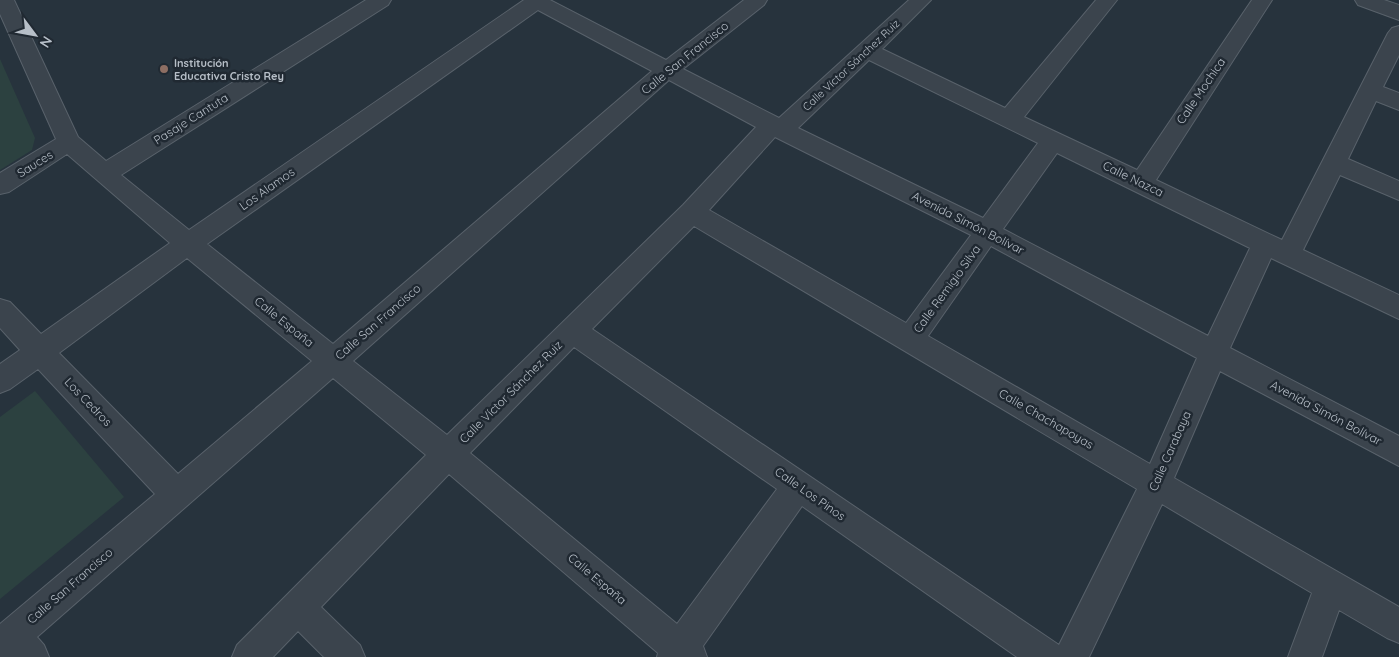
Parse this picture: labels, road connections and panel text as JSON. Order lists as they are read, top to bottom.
{
  "streets": {
    "street": [
      "Calle San Francisco",
      "Calle Víctor Sánchez Ruiz",
      "Calle Mochica",
      "Pasaje Cantuta",
      "Sauces",
      "Calle Nazca",
      "Los Alamos",
      "Avenida Simón Bolívar",
      "Calle Remigio Silva",
      "Calle España",
      "Los Cedros",
      "Calle Chachapoyas",
      "Calle Carabaya",
      "Calle Los Pinos"
    ]
  },
  "crossings": [
    ["Calle San Francisco", "Avenida Simón Bolívar"],
    ["Calle San Francisco", "Calle España"],
    ["Calle San Francisco", "Los Cedros"],
    ["Calle Víctor Sánchez Ruiz", "Calle Nazca"],
    ["Calle Víctor Sánchez Ruiz", "Avenida Simón Bolívar"],
    ["Calle Víctor Sánchez Ruiz", "Calle España"],
    ["Calle Víctor Sánchez Ruiz", "Calle Chachapoyas"],
    ["Calle Víctor Sánchez Ruiz", "Calle Los Pinos"],
    ["Calle Mochica", "Calle Nazca"],
    ["Pasaje Cantuta", "Calle España"],
    ["Sauces", "Calle España"],
    ["Calle Nazca", "Calle Remigio Silva"],
    ["Calle Nazca", "Calle Carabaya"],
    ["Los Alamos", "Avenida Simón Bolívar"],
    ["Los Alamos", "Calle España"],
    ["Los Alamos", "Los Cedros"],
    ["Avenida Simón Bolívar", "Calle Remigio Silva"],
    ["Avenida Simón Bolívar", "Calle Carabaya"],
    ["Calle Remigio Silva", "Calle Chachapoyas"],
    ["Calle Chachapoyas", "Calle Carabaya"]
  ],
  "places": ["Institución Educativa Cristo Rey"],
  "north": "bottom right"
}
